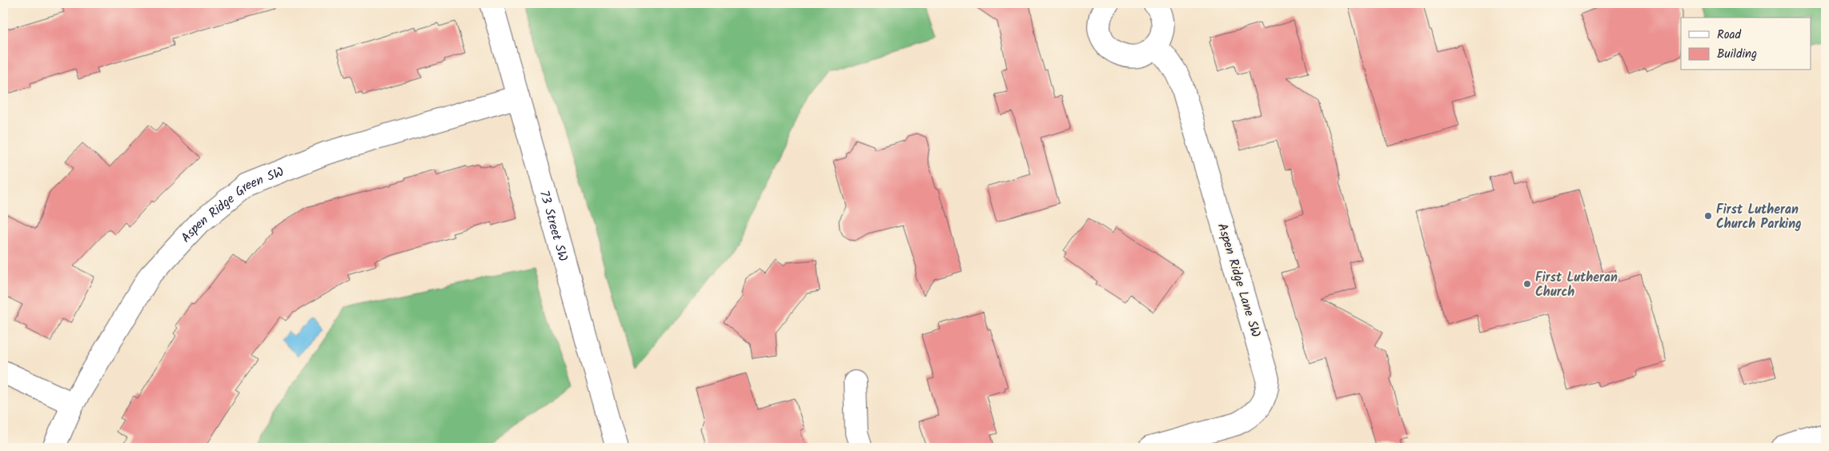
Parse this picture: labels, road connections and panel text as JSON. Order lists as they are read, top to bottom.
{
  "streets": {
    "street": ["Aspen Ridge Green SW", "73 Street SW", "Aspen Ridge Lane SW"]
  },
  "crossings": [
    ["Aspen Ridge Green SW", "73 Street SW"]
  ],
  "places": ["First Lutheran Church Parking", "First Lutheran Church"],
  "legend": ["Road", "Building"]
}
